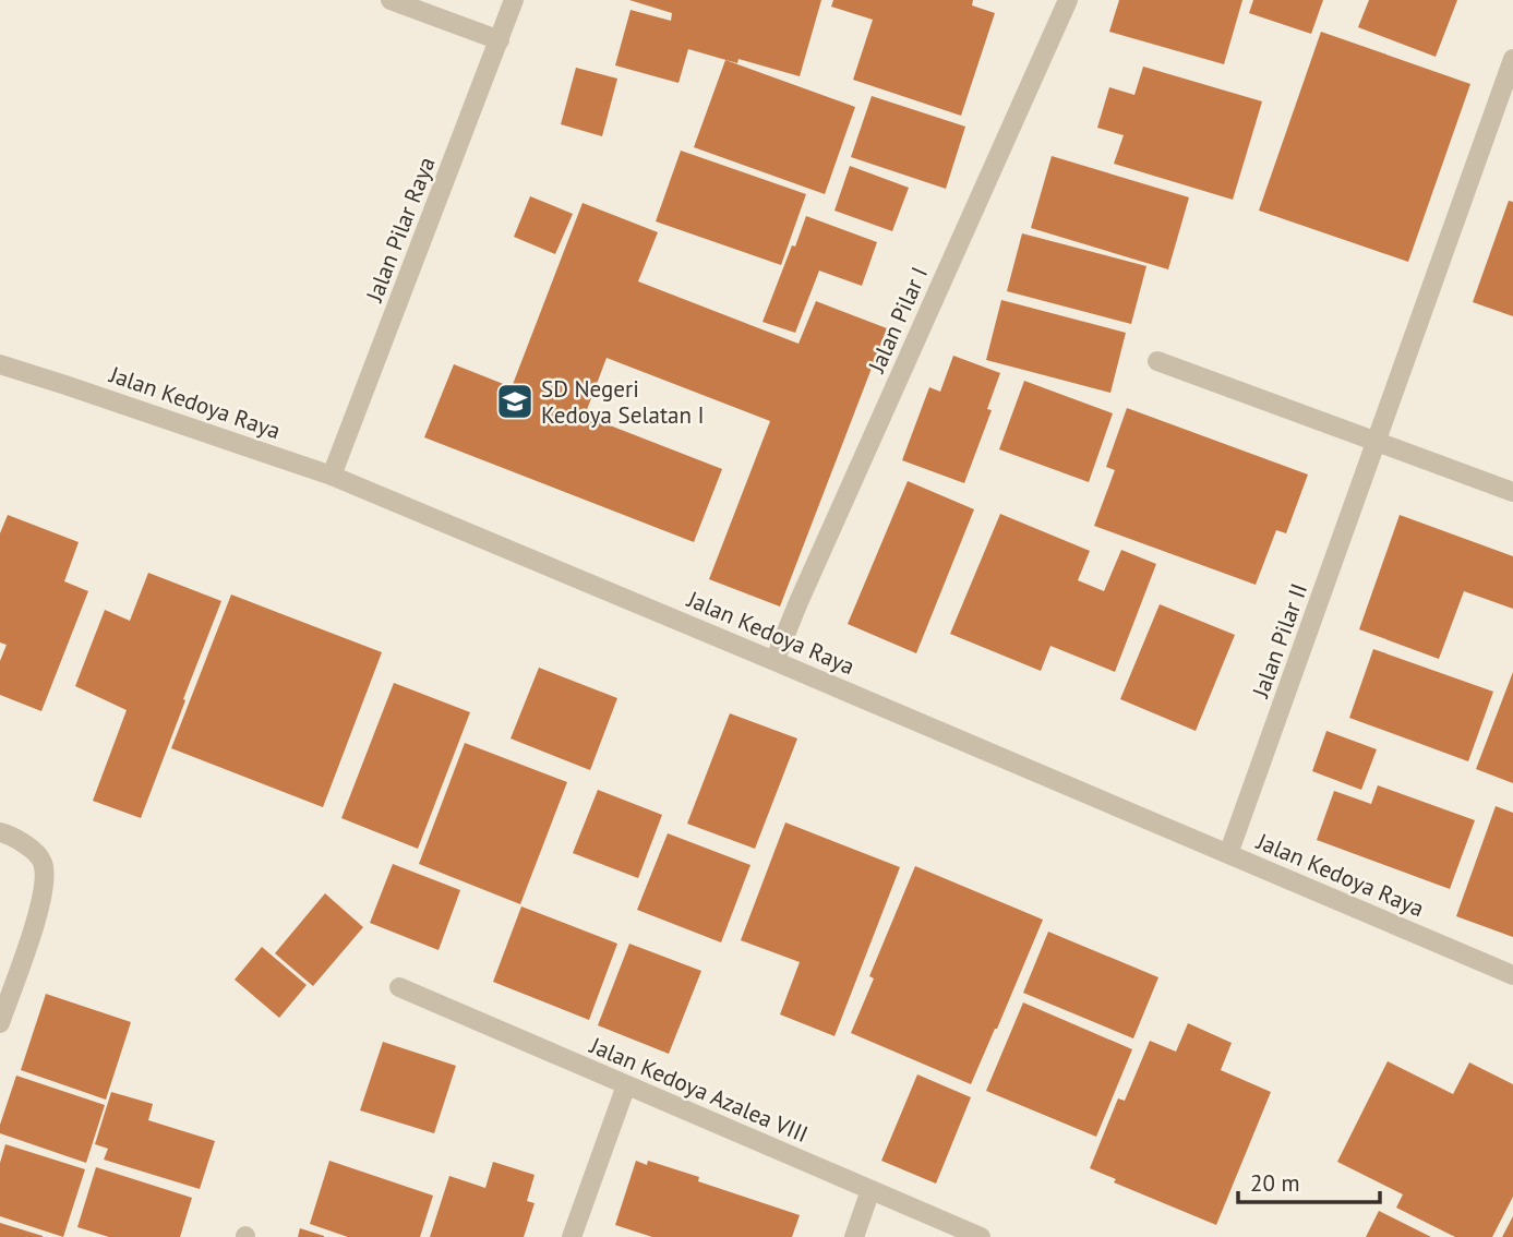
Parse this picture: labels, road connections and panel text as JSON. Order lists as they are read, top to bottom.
{
  "streets": {
    "street": [
      "Jalan Pilar Raya",
      "Jalan Pilar I",
      "Jalan Kedoya Raya",
      "Jalan Pilar II",
      "Jalan Kedoya Azalea VIII"
    ]
  },
  "crossings": [
    ["Jalan Pilar Raya", "Jalan Kedoya Raya"],
    ["Jalan Pilar I", "Jalan Kedoya Raya"],
    ["Jalan Kedoya Raya", "Jalan Pilar II"]
  ],
  "places": {
    "school or university": ["SD Negeri Kedoya Selatan I"]
  },
  "scale_bar": "20 m"
}
